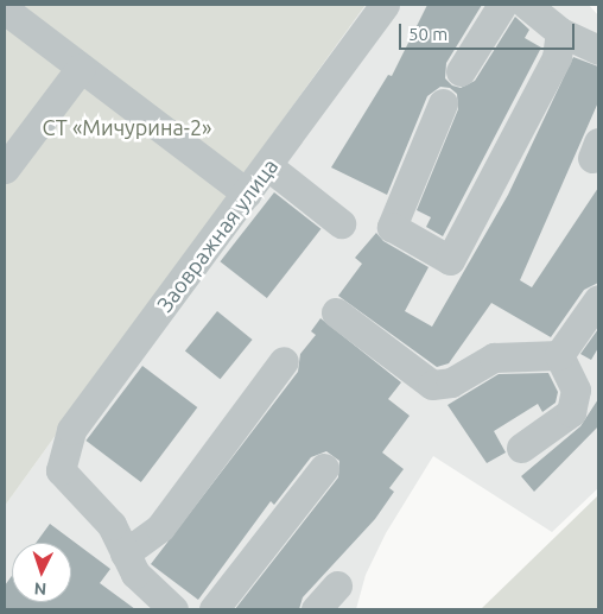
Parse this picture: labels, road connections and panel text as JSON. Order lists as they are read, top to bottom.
{
  "streets": {
    "street": ["Заовражная улица"]
  },
  "parks": ["СТ «Мичурина-2»"],
  "scale_bar": "50 m",
  "north": "bottom"
}
